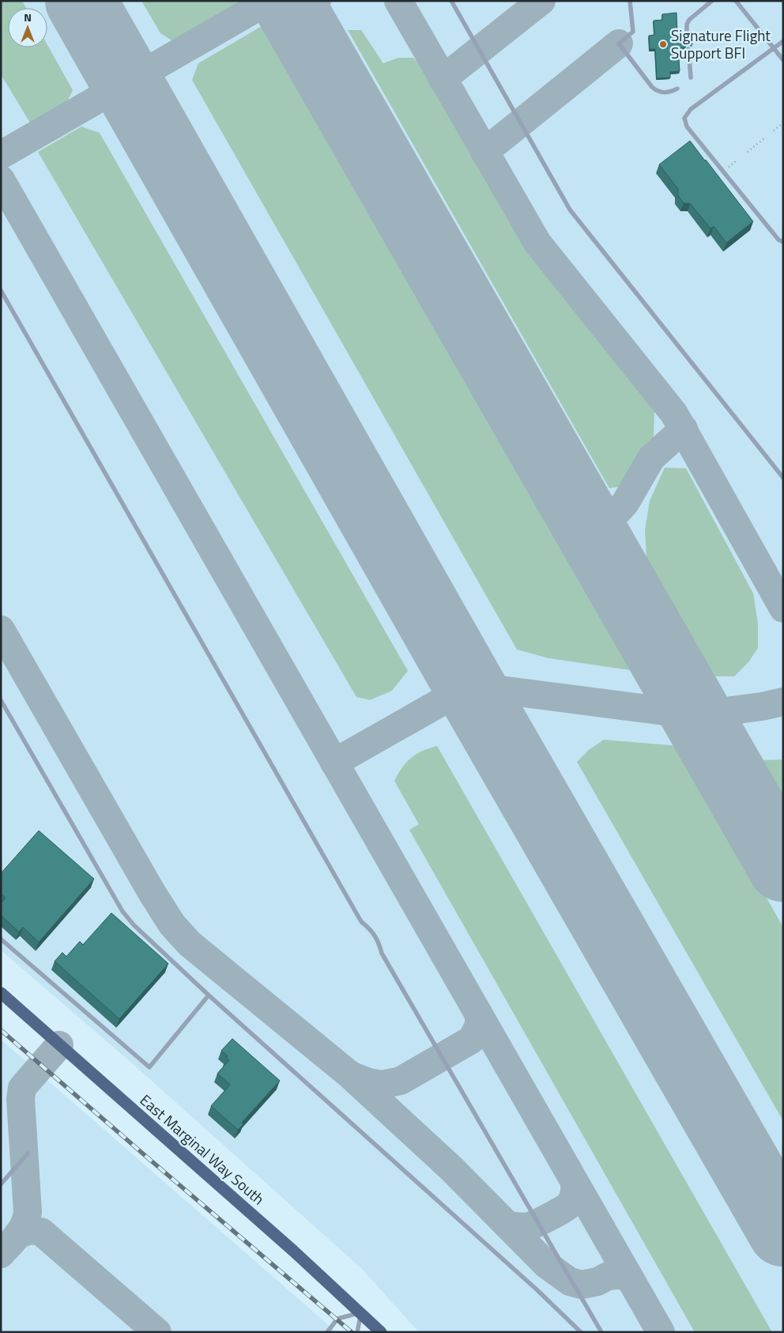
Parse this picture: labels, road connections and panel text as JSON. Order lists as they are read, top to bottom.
{
  "streets": {
    "main road": ["East Marginal Way South"]
  },
  "places": ["Signature Flight Support BFI"],
  "north": "top"
}
